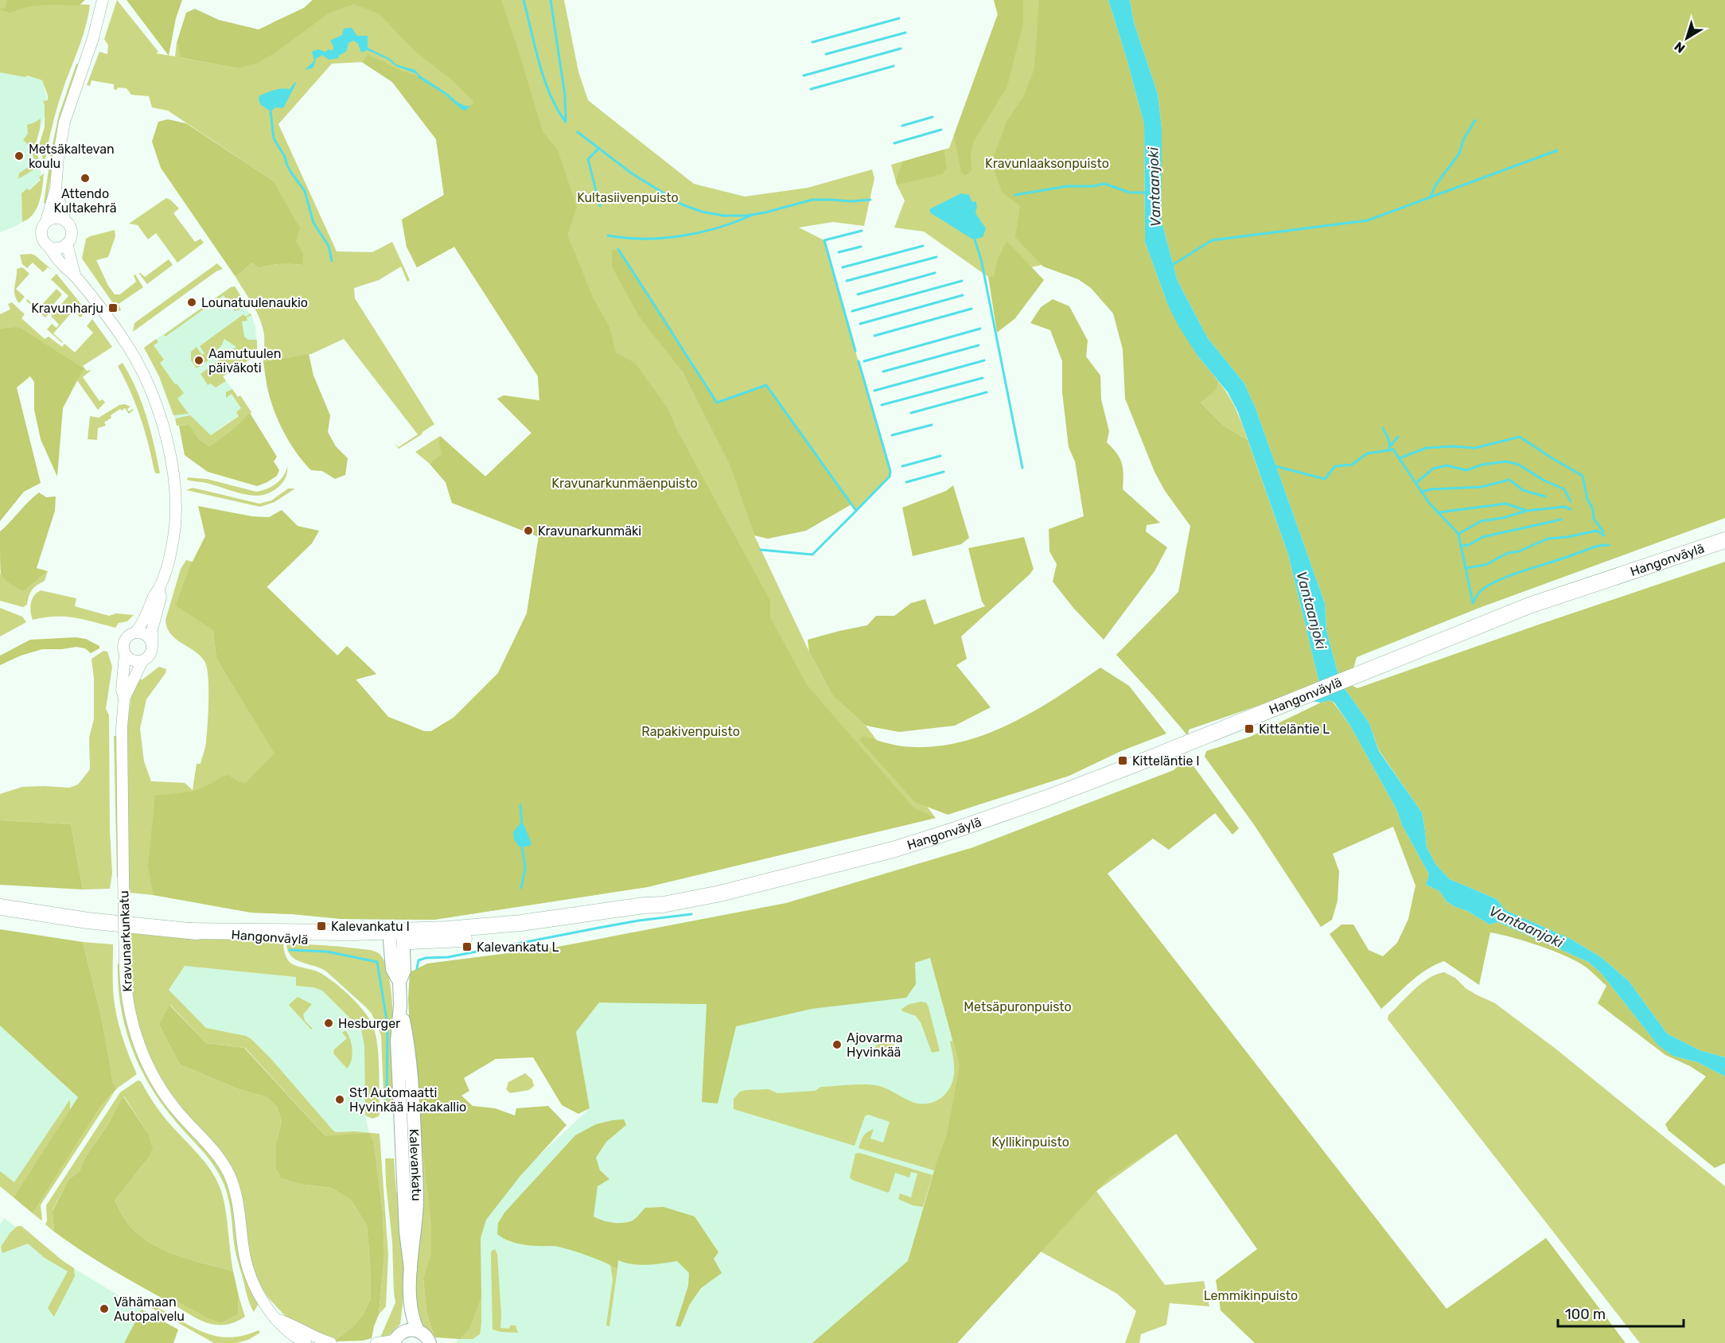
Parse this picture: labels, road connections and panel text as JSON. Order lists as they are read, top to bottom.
{
  "streets": {
    "highway": ["Hangonväylä"],
    "main road": ["Kalevankatu"],
    "street": ["Kravunarkunkatu"]
  },
  "crossings": [
    ["Hangonväylä", "Kalevankatu"]
  ],
  "water": ["Vantaanjoki"],
  "parks": [
    "Kravunlaaksonpuisto",
    "Kultasiivenpuisto",
    "Kravunarkunmäenpuisto",
    "Rapakivenpuisto",
    "Metsäpuronpuisto",
    "Kyllikinpuisto",
    "Lemmikinpuisto"
  ],
  "places": {
    "other": [
      "Metsäkaltevan koulu",
      "Attendo Kultakehrä",
      "Lounatuulenaukio",
      "Aamutuulen päiväkoti",
      "Kravunarkunmäki",
      "Hesburger",
      "Ajovarma Hyvinkää",
      "St1 Automaatti Hyvinkää Hakakallio",
      "Vähämaan Autopalvelu"
    ],
    "transit": [
      "Kravunharju",
      "Kitteläntie L",
      "Kitteläntie I",
      "Kalevankatu I",
      "Kalevankatu L"
    ]
  },
  "scale_bar": "100 m",
  "north": "bottom left"
}
